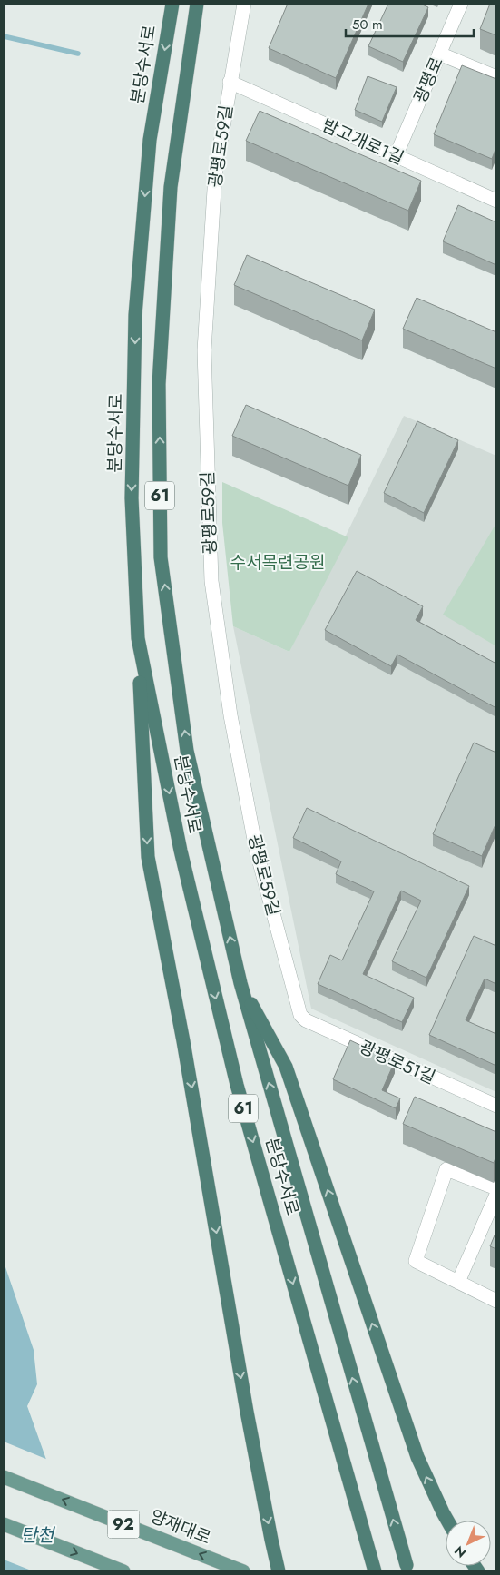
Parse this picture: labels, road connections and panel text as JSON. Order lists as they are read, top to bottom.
{
  "streets": {
    "highway": ["분당수서로", "61"],
    "main road": ["92", "양재대로"],
    "street": [
      "광평로",
      "밤고개로1길",
      "광평로59길",
      "광평로51길"
    ]
  },
  "crossings": [
    ["광평로", "밤고개로1길"],
    ["밤고개로1길", "광평로59길"],
    ["광평로59길", "광평로51길"]
  ],
  "water": ["탄천"],
  "parks": ["수서목련공원"],
  "scale_bar": "50 m",
  "north": "bottom left"
}
